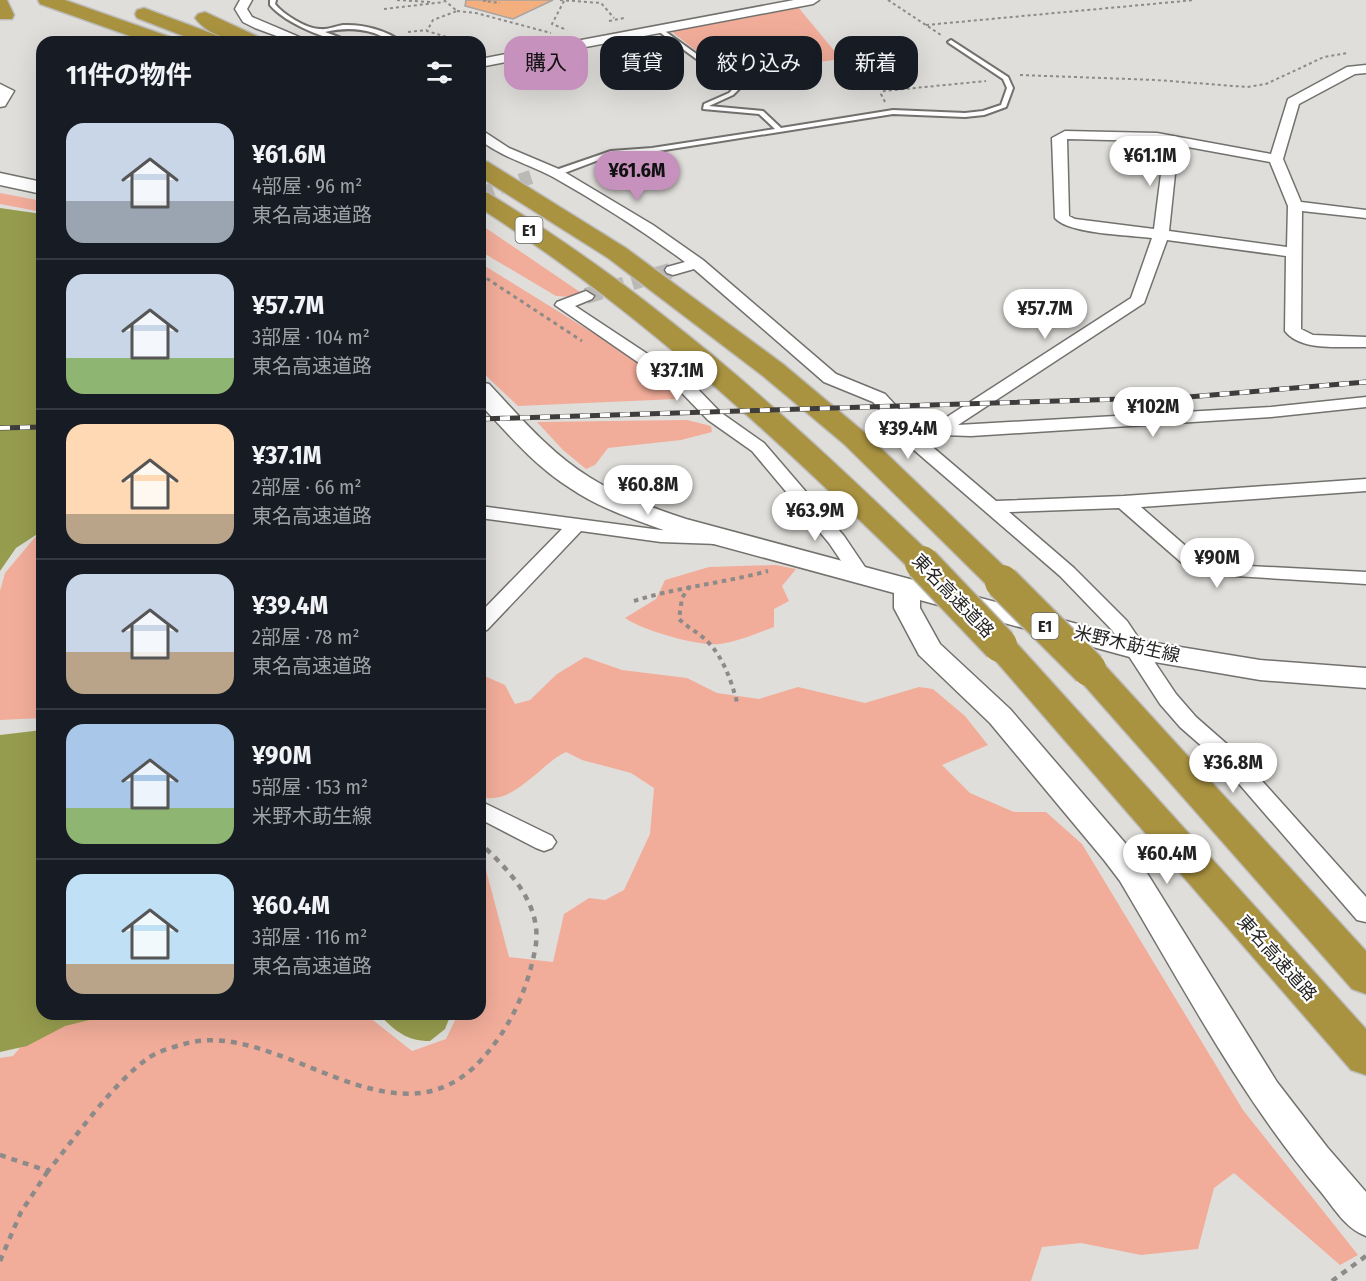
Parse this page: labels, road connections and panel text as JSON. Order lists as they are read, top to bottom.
{
  "streets": {
    "highway": ["E1", "東名高速道路"],
    "main road": ["米野木莇生線"]
  },
  "crossings": [
    ["東名高速道路", "米野木莇生線"]
  ],
  "page": {
    "chip": [
      "購入",
      "賃貸",
      "絞り込み",
      "新着"
    ],
    "heading": "11件の物件",
    "list": [
      {
        "name": "¥61.6M",
        "note": "4部屋 · 96 m² · 東名高速道路"
      },
      {
        "name": "¥57.7M",
        "note": "3部屋 · 104 m² · 東名高速道路"
      },
      {
        "name": "¥37.1M",
        "note": "2部屋 · 66 m² · 東名高速道路"
      },
      {
        "name": "¥39.4M",
        "note": "2部屋 · 78 m² · 東名高速道路"
      },
      {
        "name": "¥90M",
        "note": "5部屋 · 153 m² · 米野木莇生線"
      },
      {
        "name": "¥60.4M",
        "note": "3部屋 · 116 m² · 東名高速道路"
      }
    ],
    "price": [
      "¥61.1M",
      "¥61.6M",
      "¥57.7M",
      "¥37.1M",
      "¥102M",
      "¥39.4M",
      "¥60.8M",
      "¥63.9M",
      "¥90M",
      "¥36.8M",
      "¥60.4M"
    ]
  }
}
